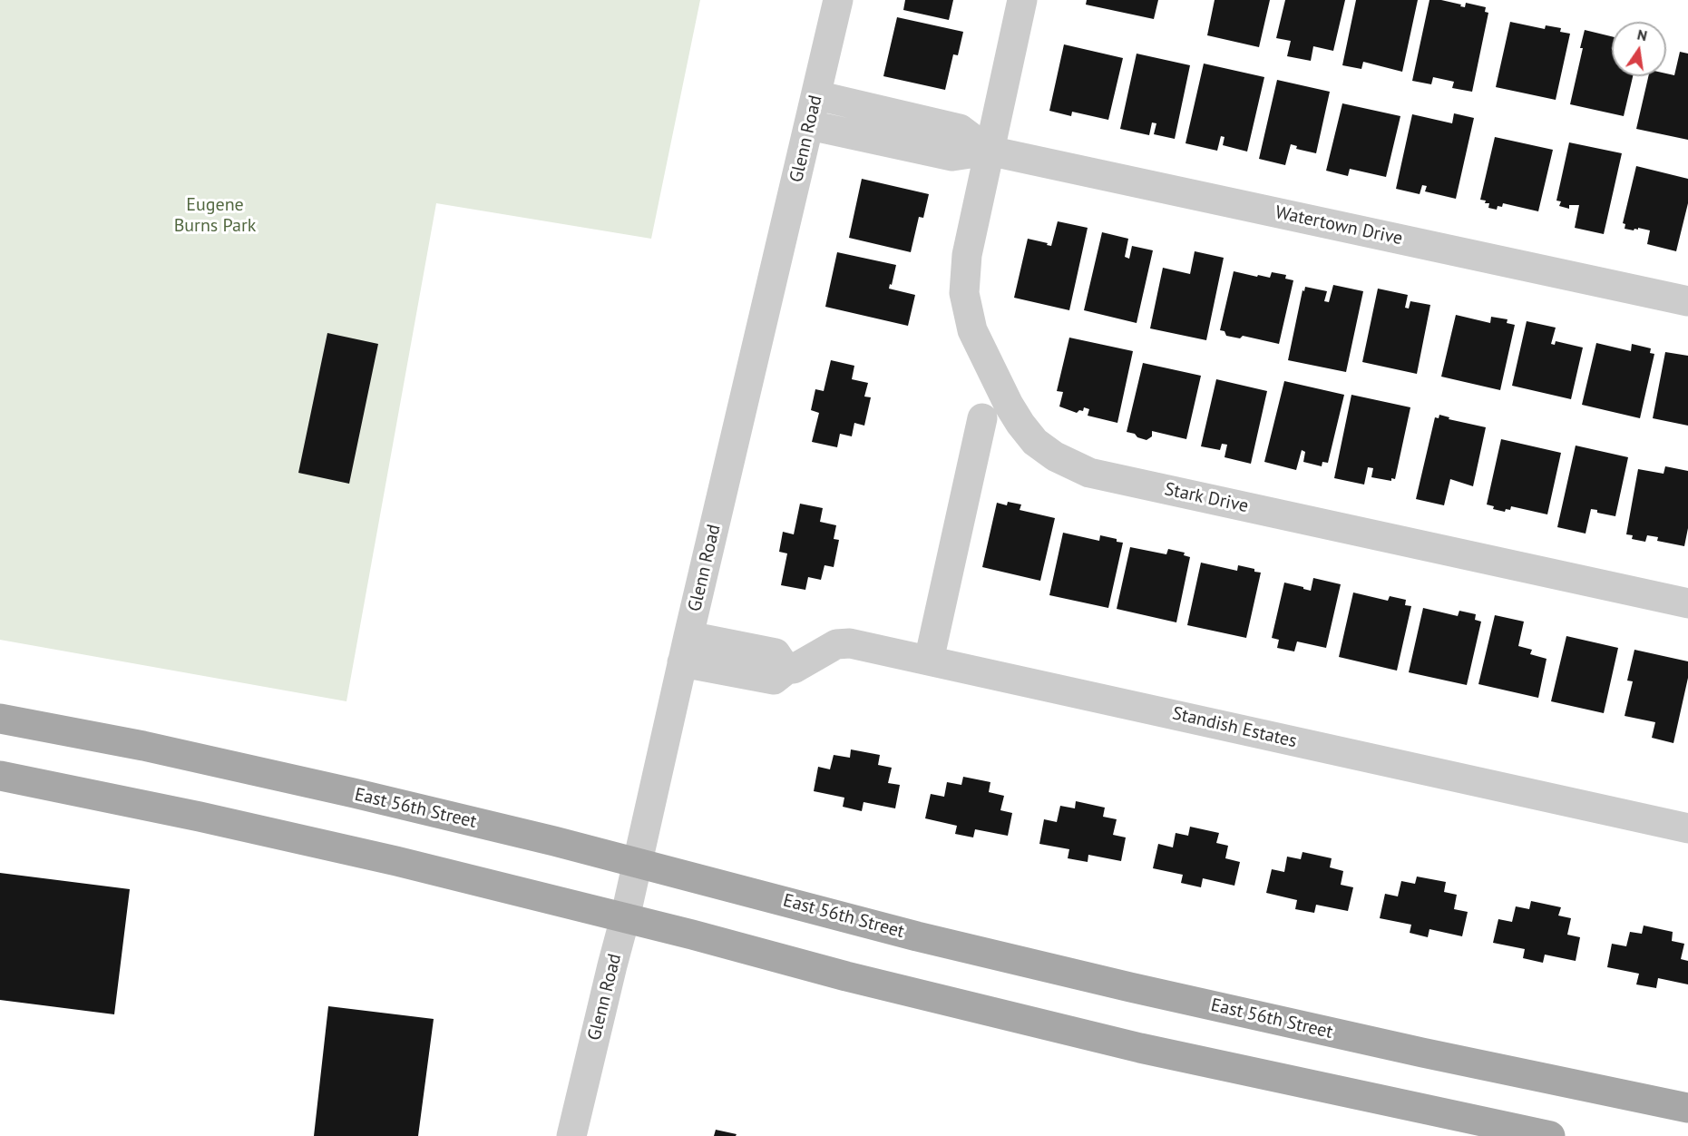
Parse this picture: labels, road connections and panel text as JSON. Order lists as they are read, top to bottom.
{
  "streets": {
    "main road": ["East 56th Street"],
    "street": [
      "Glenn Road",
      "Watertown Drive",
      "Stark Drive",
      "Standish Estates"
    ]
  },
  "crossings": [
    ["Glenn Road", "Watertown Drive"],
    ["Glenn Road", "Standish Estates"],
    ["Glenn Road", "East 56th Street"],
    ["Watertown Drive", "Stark Drive"]
  ],
  "parks": ["Eugene Burns Park"],
  "north": "top"
}
